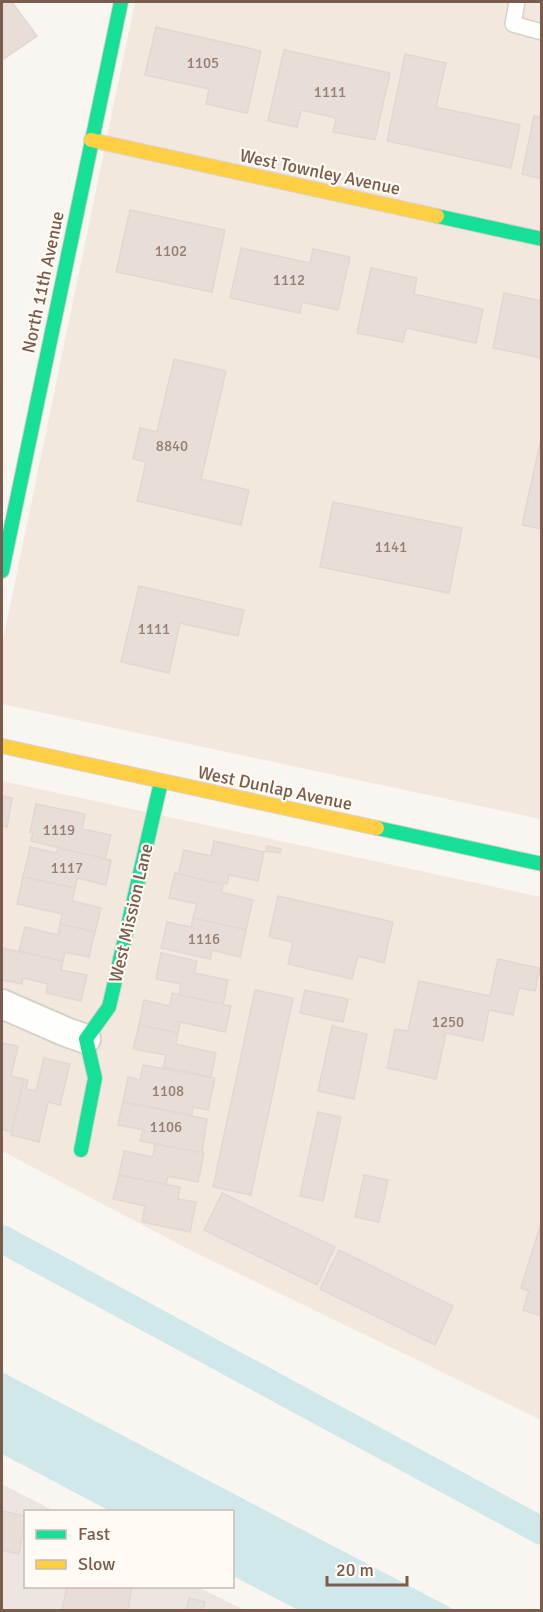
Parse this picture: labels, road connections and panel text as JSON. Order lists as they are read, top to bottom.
{
  "streets": {
    "street": [
      "West Townley Avenue",
      "North 11th Avenue",
      "West Dunlap Avenue",
      "West Mission Lane"
    ]
  },
  "crossings": [
    ["West Townley Avenue", "North 11th Avenue"],
    ["West Dunlap Avenue", "West Mission Lane"]
  ],
  "house_numbers": [
    "1105",
    "1111",
    "1102",
    "1112",
    "8840",
    "1141",
    "1111",
    "1119",
    "1117",
    "1116",
    "1250",
    "1108",
    "1106"
  ],
  "legend": ["Fast", "Slow"],
  "scale_bar": "20 m"
}
